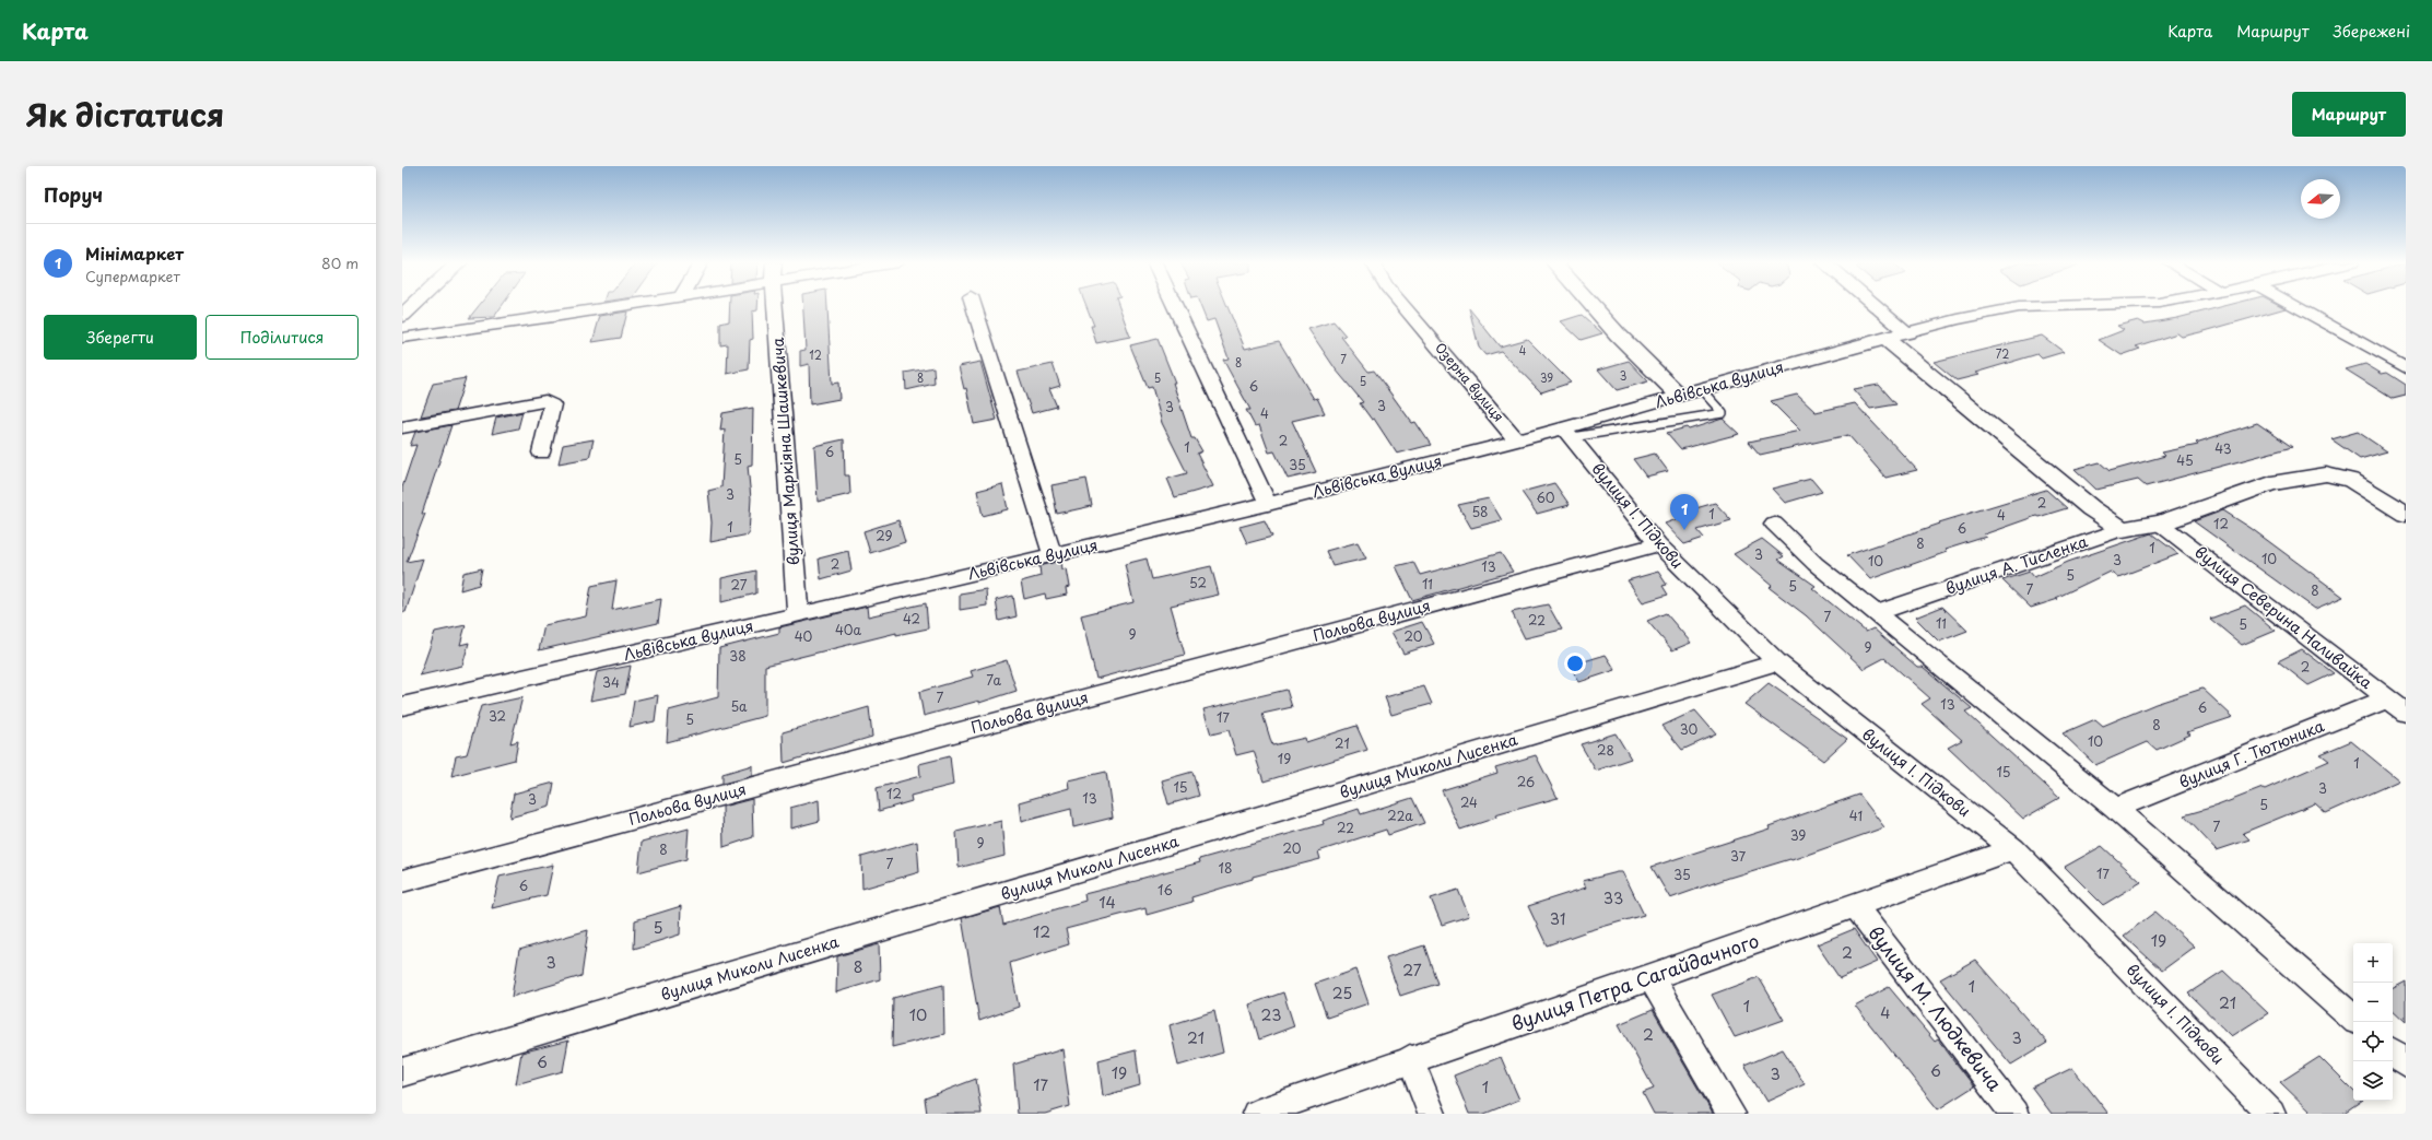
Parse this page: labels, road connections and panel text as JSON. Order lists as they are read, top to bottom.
{
  "streets": {
    "street": [
      "Озерна вулиця",
      "Львівська вулиця",
      "вулиця Маркіяна Шашкевича",
      "вулиця І. Підкови",
      "вулиця А. Тисленка",
      "вулиця Северина Наливайка",
      "Польова вулиця",
      "вулиця Г. Тютюника",
      "вулиця Миколи Лисенка",
      "вулиця Петра Сагайдачного",
      "вулиця М. Людкевича"
    ]
  },
  "crossings": [
    ["Озерна вулиця", "Львівська вулиця"],
    ["Львівська вулиця", "вулиця Маркіяна Шашкевича"],
    ["Львівська вулиця", "вулиця І. Підкови"],
    ["вулиця І. Підкови", "Польова вулиця"],
    ["вулиця І. Підкови", "вулиця Миколи Лисенка"],
    ["вулиця І. Підкови", "вулиця Петра Сагайдачного"],
    ["вулиця А. Тисленка", "вулиця Северина Наливайка"],
    ["вулиця Северина Наливайка", "вулиця Г. Тютюника"],
    ["вулиця Петра Сагайдачного", "вулиця М. Людкевича"]
  ],
  "house_numbers": [
    "4",
    "72",
    "12",
    "7",
    "8",
    "3",
    "8",
    "5",
    "39",
    "5",
    "6",
    "3",
    "3",
    "4",
    "2",
    "1",
    "43",
    "6",
    "5",
    "45",
    "35",
    "3",
    "60",
    "2",
    "58",
    "1",
    "4",
    "12",
    "1",
    "6",
    "29",
    "8",
    "1",
    "3",
    "10",
    "3",
    "10",
    "2",
    "13",
    "5",
    "52",
    "11",
    "27",
    "5",
    "7",
    "8",
    "7",
    "42",
    "22",
    "11",
    "5",
    "40а",
    "9",
    "40",
    "20",
    "9",
    "38",
    "2",
    "7а",
    "34",
    "7",
    "13",
    "5а",
    "6",
    "32",
    "17",
    "5",
    "8",
    "30",
    "10",
    "21",
    "28",
    "19",
    "1",
    "15",
    "26",
    "15",
    "3",
    "12",
    "13",
    "3",
    "24",
    "5",
    "22а",
    "41",
    "7",
    "22",
    "39",
    "9",
    "20",
    "8",
    "37",
    "7",
    "18",
    "17",
    "35",
    "6",
    "16",
    "33",
    "14",
    "31",
    "5",
    "12",
    "19",
    "2",
    "3",
    "8",
    "27",
    "1",
    "25",
    "21",
    "1",
    "4",
    "10",
    "23",
    "2",
    "21",
    "3",
    "6",
    "6",
    "19",
    "3",
    "17",
    "1"
  ],
  "north": "left",
  "page": {
    "header": "Карта",
    "nav": ["Карта", "Маршрут", "Збережені"],
    "title": "Як дістатися",
    "buttons": [
      "Маршрут",
      ["Зберегти", "Поділитися"]
    ],
    "heading": "Поруч",
    "list": [
      {
        "mark": "1",
        "name": "Мінімаркет",
        "note": "Супермаркет",
        "value": "80 m"
      }
    ],
    "pins": "1",
    "map_buttons": ["+", "−"]
  }
}
